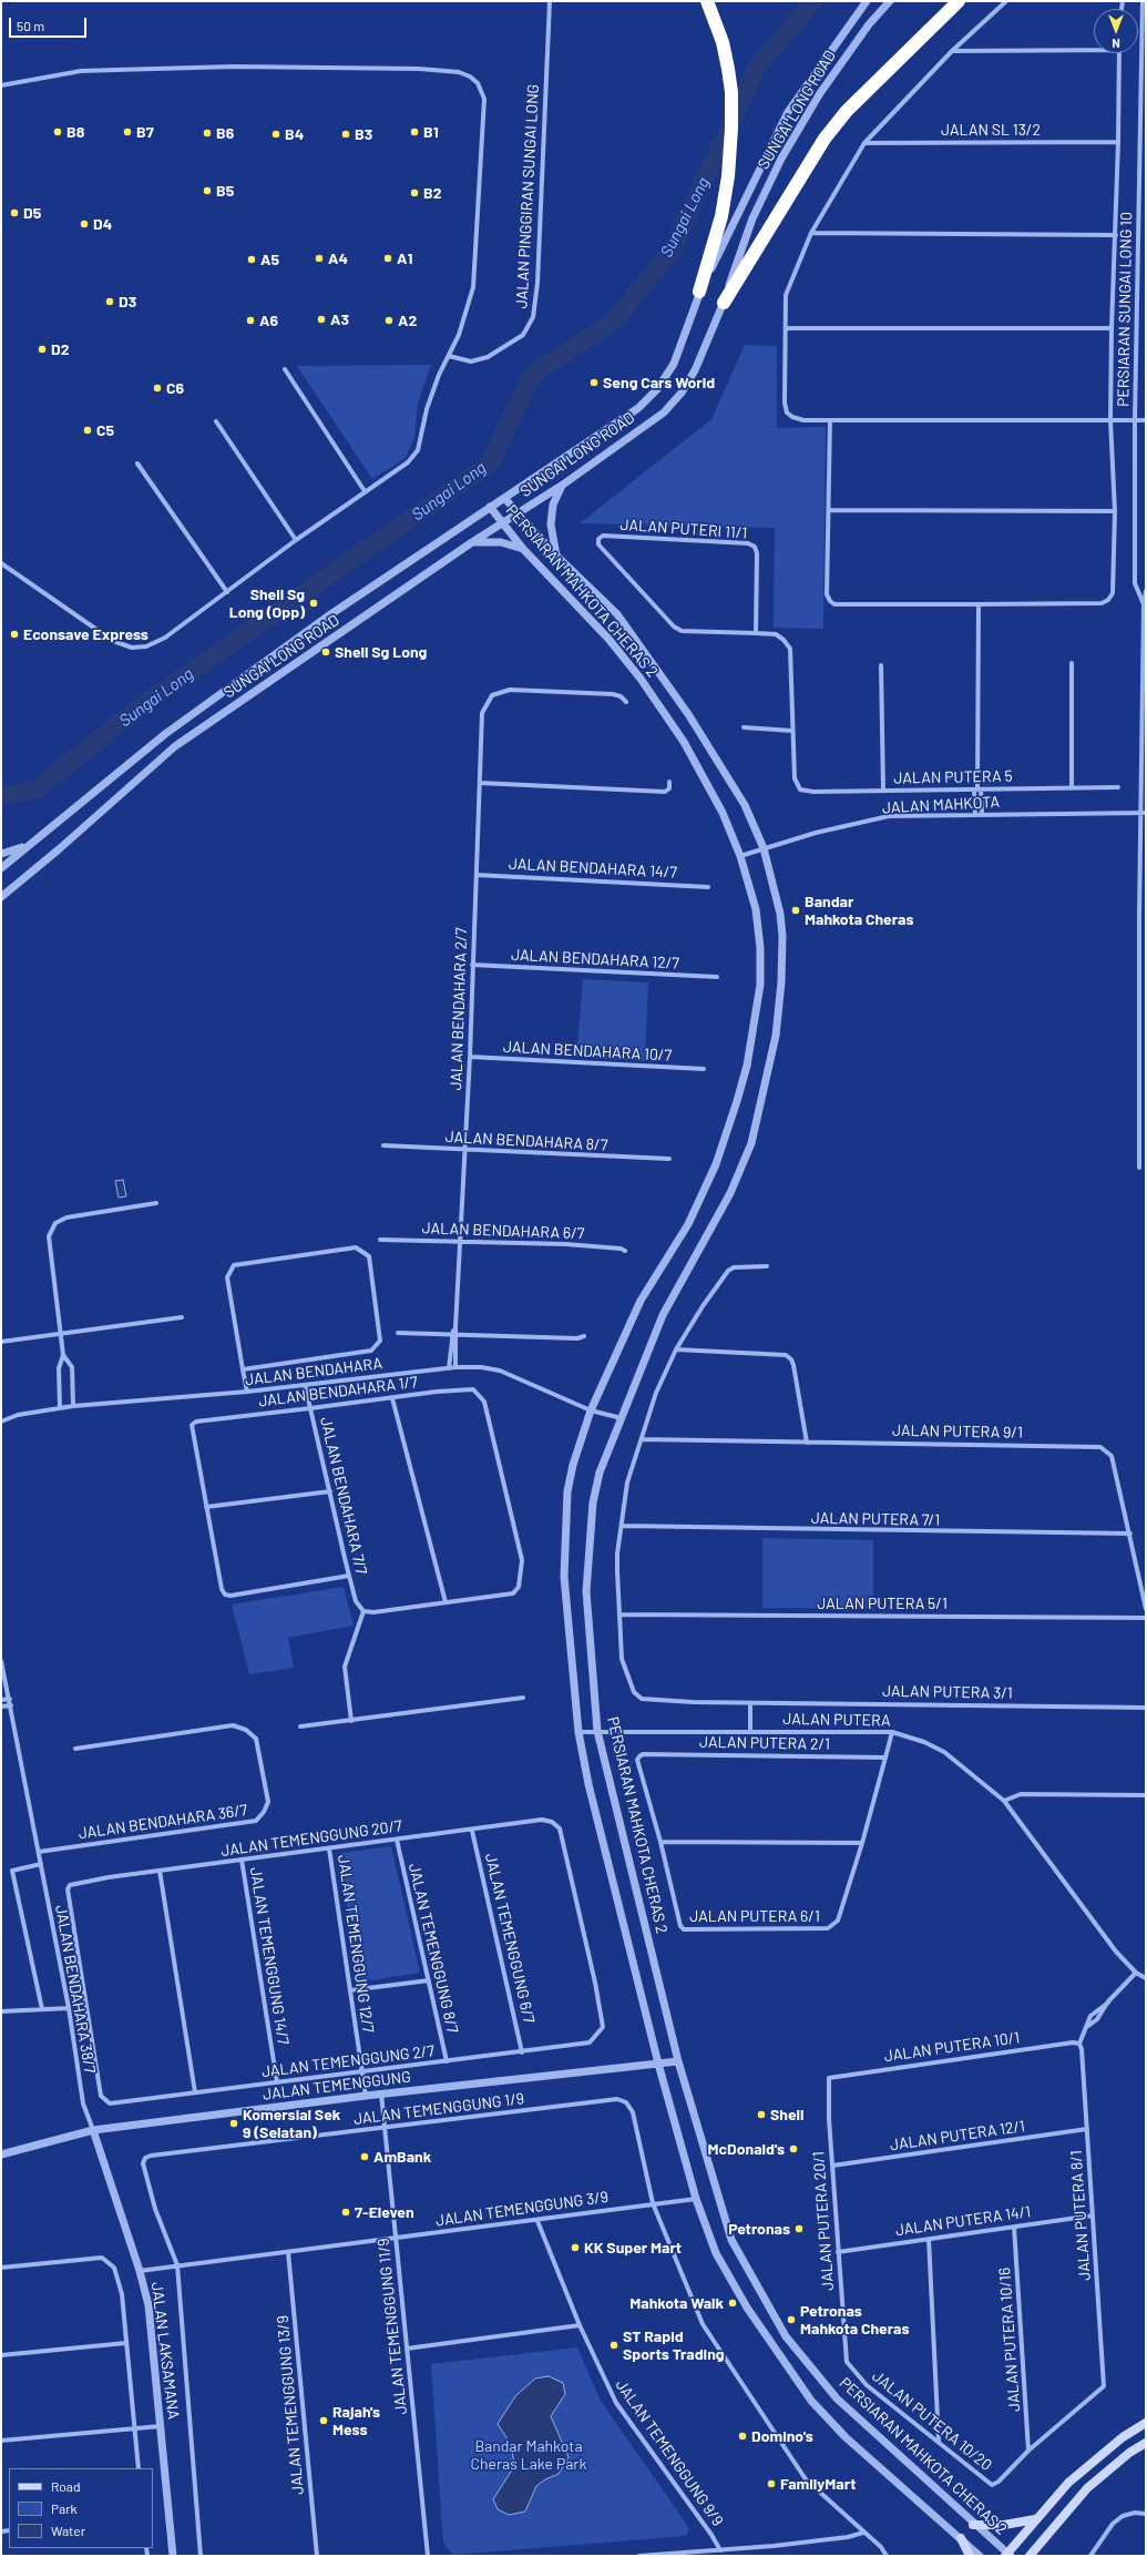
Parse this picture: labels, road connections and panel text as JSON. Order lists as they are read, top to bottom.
{
  "streets": {
    "street": [
      "SUNGAI LONG ROAD",
      "JALAN SL 13/2",
      "JALAN PINGGIRAN SUNGAI LONG",
      "PERSIARAN SUNGAI LONG 10",
      "JALAN PUTERI 11/1",
      "PERSIARAN MAHKOTA CHERAS 2",
      "JALAN PUTERA 5",
      "JALAN MAHKOTA",
      "JALAN BENDAHARA 14/7",
      "JALAN BENDAHARA 12/7",
      "JALAN BENDAHARA 2/7",
      "JALAN BENDAHARA 10/7",
      "JALAN BENDAHARA 8/7",
      "JALAN BENDAHARA 6/7",
      "JALAN BENDAHARA",
      "JALAN BENDAHARA 1/7",
      "JALAN PUTERA 9/1",
      "JALAN BENDAHARA 7/7",
      "JALAN PUTERA 7/1",
      "JALAN PUTERA 5/1",
      "JALAN PUTERA 3/1",
      "JALAN PUTERA",
      "JALAN PUTERA 2/1",
      "JALAN BENDAHARA 36/7",
      "JALAN TEMENGGUNG 20/7",
      "JALAN PUTERA 6/1",
      "JALAN TEMENGGUNG 6/7",
      "JALAN TEMENGGUNG 12/7",
      "JALAN TEMENGGUNG 8/7",
      "JALAN TEMENGGUNG 14/7",
      "JALAN BENDAHARA 38/7",
      "JALAN PUTERA 10/1",
      "JALAN TEMENGGUNG 2/7",
      "JALAN TEMENGGUNG",
      "JALAN TEMENGGUNG 1/9",
      "JALAN PUTERA 12/1",
      "JALAN TEMENGGUNG 3/9",
      "JALAN PUTERA 8/1",
      "JALAN PUTERA 20/1",
      "JALAN PUTERA 14/1",
      "JALAN TEMENGGUNG 11/9",
      "JALAN PUTERA 10/16",
      "JALAN LAKSAMANA",
      "JALAN TEMENGGUNG 13/9",
      "JALAN PUTERA 10/20",
      "JALAN TEMENGGUNG 9/9"
    ]
  },
  "crossings": [
    ["SUNGAI LONG ROAD", "PERSIARAN MAHKOTA CHERAS 2"],
    ["PERSIARAN MAHKOTA CHERAS 2", "JALAN MAHKOTA"],
    ["PERSIARAN MAHKOTA CHERAS 2", "JALAN BENDAHARA"],
    ["PERSIARAN MAHKOTA CHERAS 2", "JALAN PUTERA"],
    ["PERSIARAN MAHKOTA CHERAS 2", "JALAN TEMENGGUNG"],
    ["PERSIARAN MAHKOTA CHERAS 2", "JALAN TEMENGGUNG 3/9"],
    ["JALAN BENDAHARA 14/7", "JALAN BENDAHARA 2/7"],
    ["JALAN BENDAHARA 12/7", "JALAN BENDAHARA 2/7"],
    ["JALAN BENDAHARA 2/7", "JALAN BENDAHARA 10/7"],
    ["JALAN BENDAHARA 2/7", "JALAN BENDAHARA 8/7"],
    ["JALAN BENDAHARA 2/7", "JALAN BENDAHARA 6/7"],
    ["JALAN BENDAHARA 2/7", "JALAN BENDAHARA"],
    ["JALAN BENDAHARA", "JALAN BENDAHARA 7/7"],
    ["JALAN BENDAHARA 1/7", "JALAN BENDAHARA 7/7"],
    ["JALAN PUTERA 9/1", "JALAN PUTERA 7/1"],
    ["JALAN PUTERA 9/1", "JALAN PUTERA 3/1"],
    ["JALAN PUTERA 7/1", "JALAN PUTERA 3/1"],
    ["JALAN PUTERA 5/1", "JALAN PUTERA 3/1"],
    ["JALAN PUTERA", "JALAN PUTERA 6/1"],
    ["JALAN PUTERA 2/1", "JALAN PUTERA 6/1"],
    ["JALAN BENDAHARA 36/7", "JALAN BENDAHARA 38/7"],
    ["JALAN TEMENGGUNG 20/7", "JALAN TEMENGGUNG 6/7"],
    ["JALAN TEMENGGUNG 20/7", "JALAN TEMENGGUNG 12/7"],
    ["JALAN TEMENGGUNG 20/7", "JALAN TEMENGGUNG 8/7"],
    ["JALAN TEMENGGUNG 20/7", "JALAN TEMENGGUNG 14/7"],
    ["JALAN TEMENGGUNG 20/7", "JALAN TEMENGGUNG 2/7"],
    ["JALAN TEMENGGUNG 6/7", "JALAN TEMENGGUNG 2/7"],
    ["JALAN TEMENGGUNG 12/7", "JALAN TEMENGGUNG 2/7"],
    ["JALAN TEMENGGUNG 12/7", "JALAN TEMENGGUNG"],
    ["JALAN TEMENGGUNG 8/7", "JALAN TEMENGGUNG 2/7"],
    ["JALAN TEMENGGUNG 14/7", "JALAN TEMENGGUNG 2/7"],
    ["JALAN BENDAHARA 38/7", "JALAN TEMENGGUNG"],
    ["JALAN BENDAHARA 38/7", "JALAN LAKSAMANA"],
    ["JALAN PUTERA 10/1", "JALAN PUTERA 8/1"],
    ["JALAN PUTERA 10/1", "JALAN PUTERA 20/1"],
    ["JALAN TEMENGGUNG", "JALAN TEMENGGUNG 11/9"],
    ["JALAN TEMENGGUNG", "JALAN LAKSAMANA"],
    ["JALAN TEMENGGUNG 1/9", "JALAN TEMENGGUNG 3/9"],
    ["JALAN TEMENGGUNG 1/9", "JALAN TEMENGGUNG 11/9"],
    ["JALAN PUTERA 12/1", "JALAN PUTERA 8/1"],
    ["JALAN PUTERA 12/1", "JALAN PUTERA 20/1"],
    ["JALAN TEMENGGUNG 3/9", "JALAN TEMENGGUNG 11/9"],
    ["JALAN TEMENGGUNG 3/9", "JALAN LAKSAMANA"],
    ["JALAN TEMENGGUNG 3/9", "JALAN TEMENGGUNG 13/9"],
    ["JALAN TEMENGGUNG 3/9", "JALAN TEMENGGUNG 9/9"],
    ["JALAN PUTERA 8/1", "JALAN PUTERA 14/1"],
    ["JALAN PUTERA 8/1", "JALAN PUTERA 10/20"],
    ["JALAN PUTERA 20/1", "JALAN PUTERA 14/1"],
    ["JALAN PUTERA 20/1", "JALAN PUTERA 10/20"],
    ["JALAN PUTERA 14/1", "JALAN PUTERA 10/16"],
    ["JALAN PUTERA 10/16", "JALAN PUTERA 10/20"]
  ],
  "water": ["Sungai Long"],
  "parks": ["Bandar Mahkota Cheras Lake Park"],
  "places": [
    "B8",
    "B7",
    "B1",
    "B6",
    "B4",
    "B3",
    "B5",
    "B2",
    "D5",
    "D4",
    "A4",
    "A1",
    "A5",
    "D3",
    "A3",
    "A6",
    "A2",
    "D2",
    "Seng Cars World",
    "C6",
    "C5",
    "Shell Sg Long (Opp)",
    "Econsave Express",
    "Shell Sg Long",
    "Bandar Mahkota Cheras",
    "Shell",
    "Komersial Sek 9 (Selatan)",
    "McDonald's",
    "AmBank",
    "7-Eleven",
    "Petronas",
    "KK Super Mart",
    "Mahkota Walk",
    "Petronas Mahkota Cheras",
    "ST Rapid Sports Trading",
    "Rajah's Mess",
    "Domino's",
    "FamilyMart"
  ],
  "legend": ["Road", "Park", "Water"],
  "scale_bar": "50 m",
  "north": "bottom"
}
